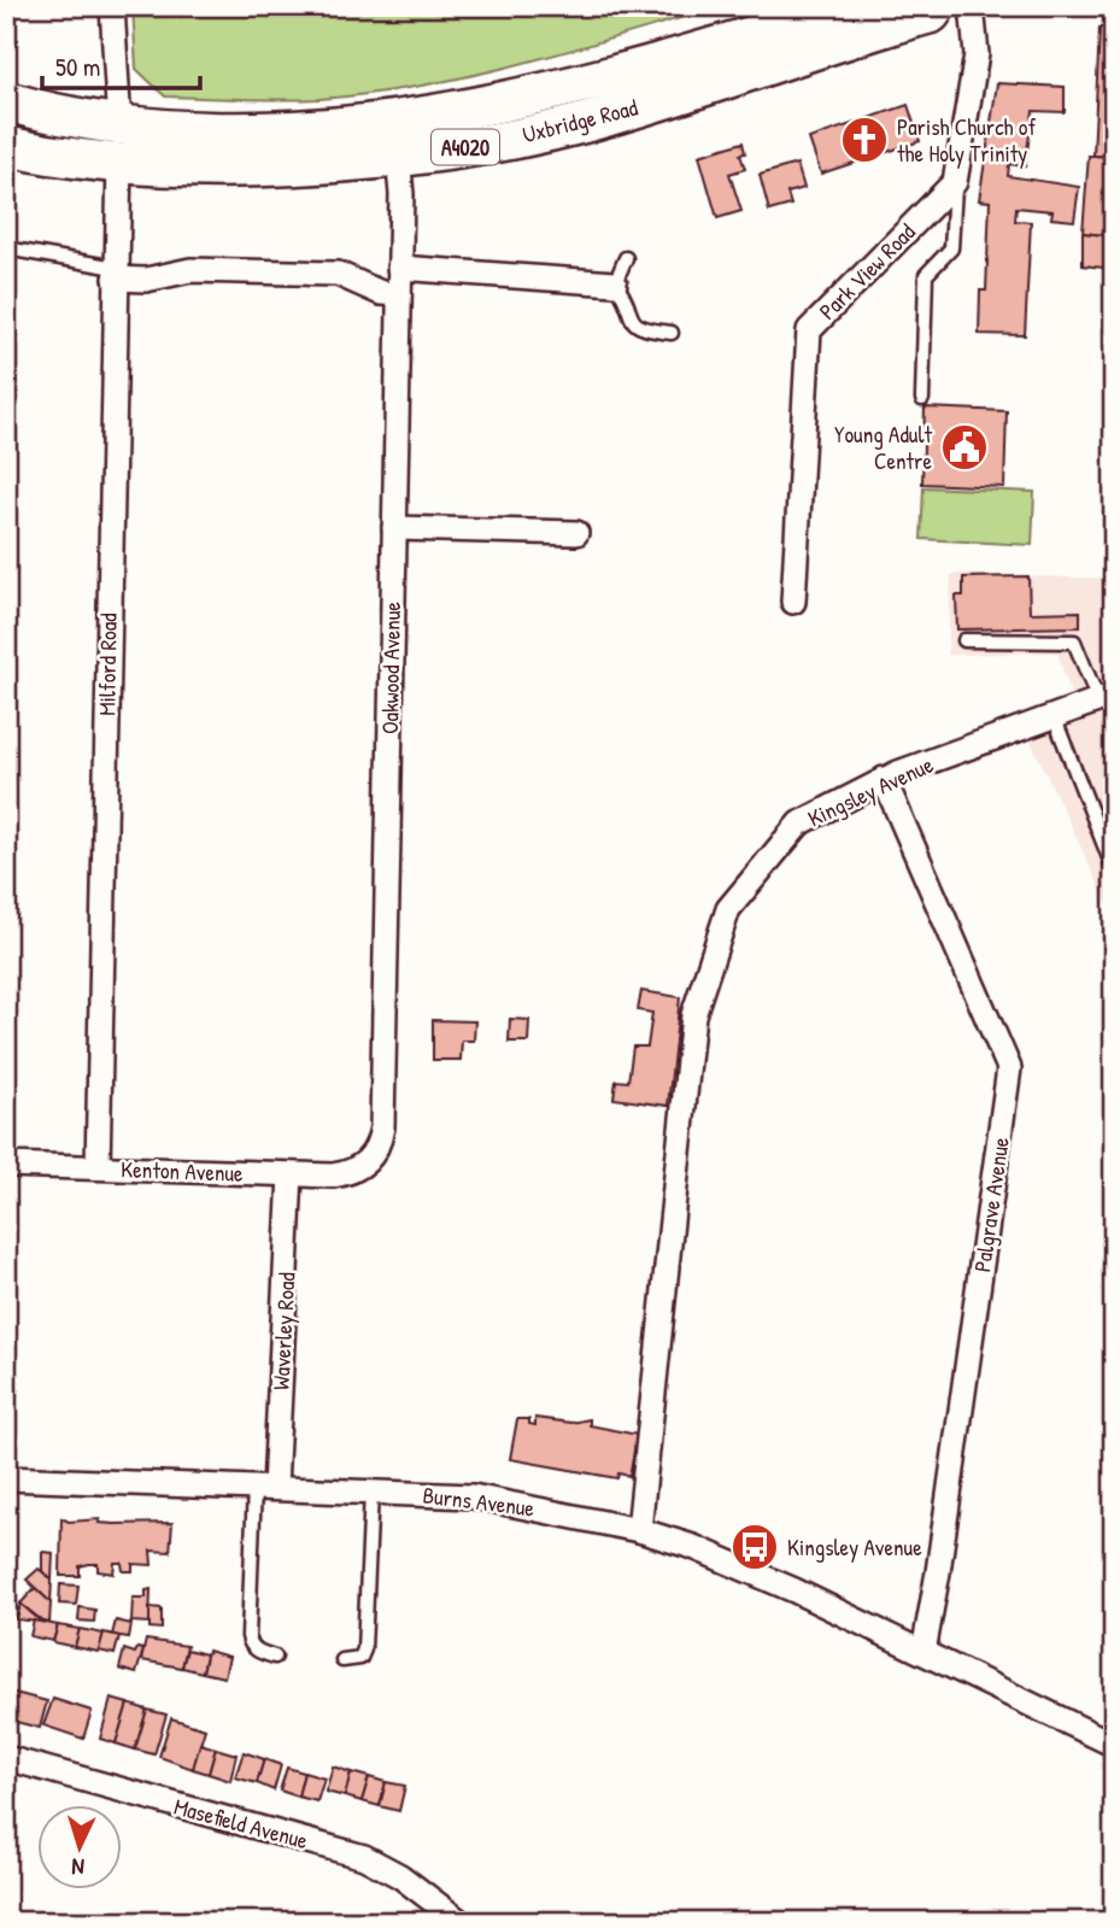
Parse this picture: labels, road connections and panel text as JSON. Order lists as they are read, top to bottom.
{
  "streets": {
    "main road": ["Uxbridge Road", "A4020"],
    "street": [
      "Park View Road",
      "Milford Road",
      "Oakwood Avenue",
      "Kingsley Avenue",
      "Kenton Avenue",
      "Palgrave Avenue",
      "Waverley Road",
      "Burns Avenue",
      "Masefield Avenue"
    ]
  },
  "crossings": [
    ["Uxbridge Road", "Milford Road"],
    ["Uxbridge Road", "Oakwood Avenue"],
    ["Milford Road", "Kenton Avenue"],
    ["Oakwood Avenue", "Kenton Avenue"],
    ["Kingsley Avenue", "Palgrave Avenue"],
    ["Kingsley Avenue", "Burns Avenue"],
    ["Kenton Avenue", "Waverley Road"],
    ["Palgrave Avenue", "Burns Avenue"],
    ["Waverley Road", "Burns Avenue"]
  ],
  "places": {
    "church": ["Parish Church of the Holy Trinity"],
    "public building": ["Young Adult Centre"],
    "bus stop": ["Kingsley Avenue"]
  },
  "scale_bar": "50 m",
  "north": "bottom"
}
